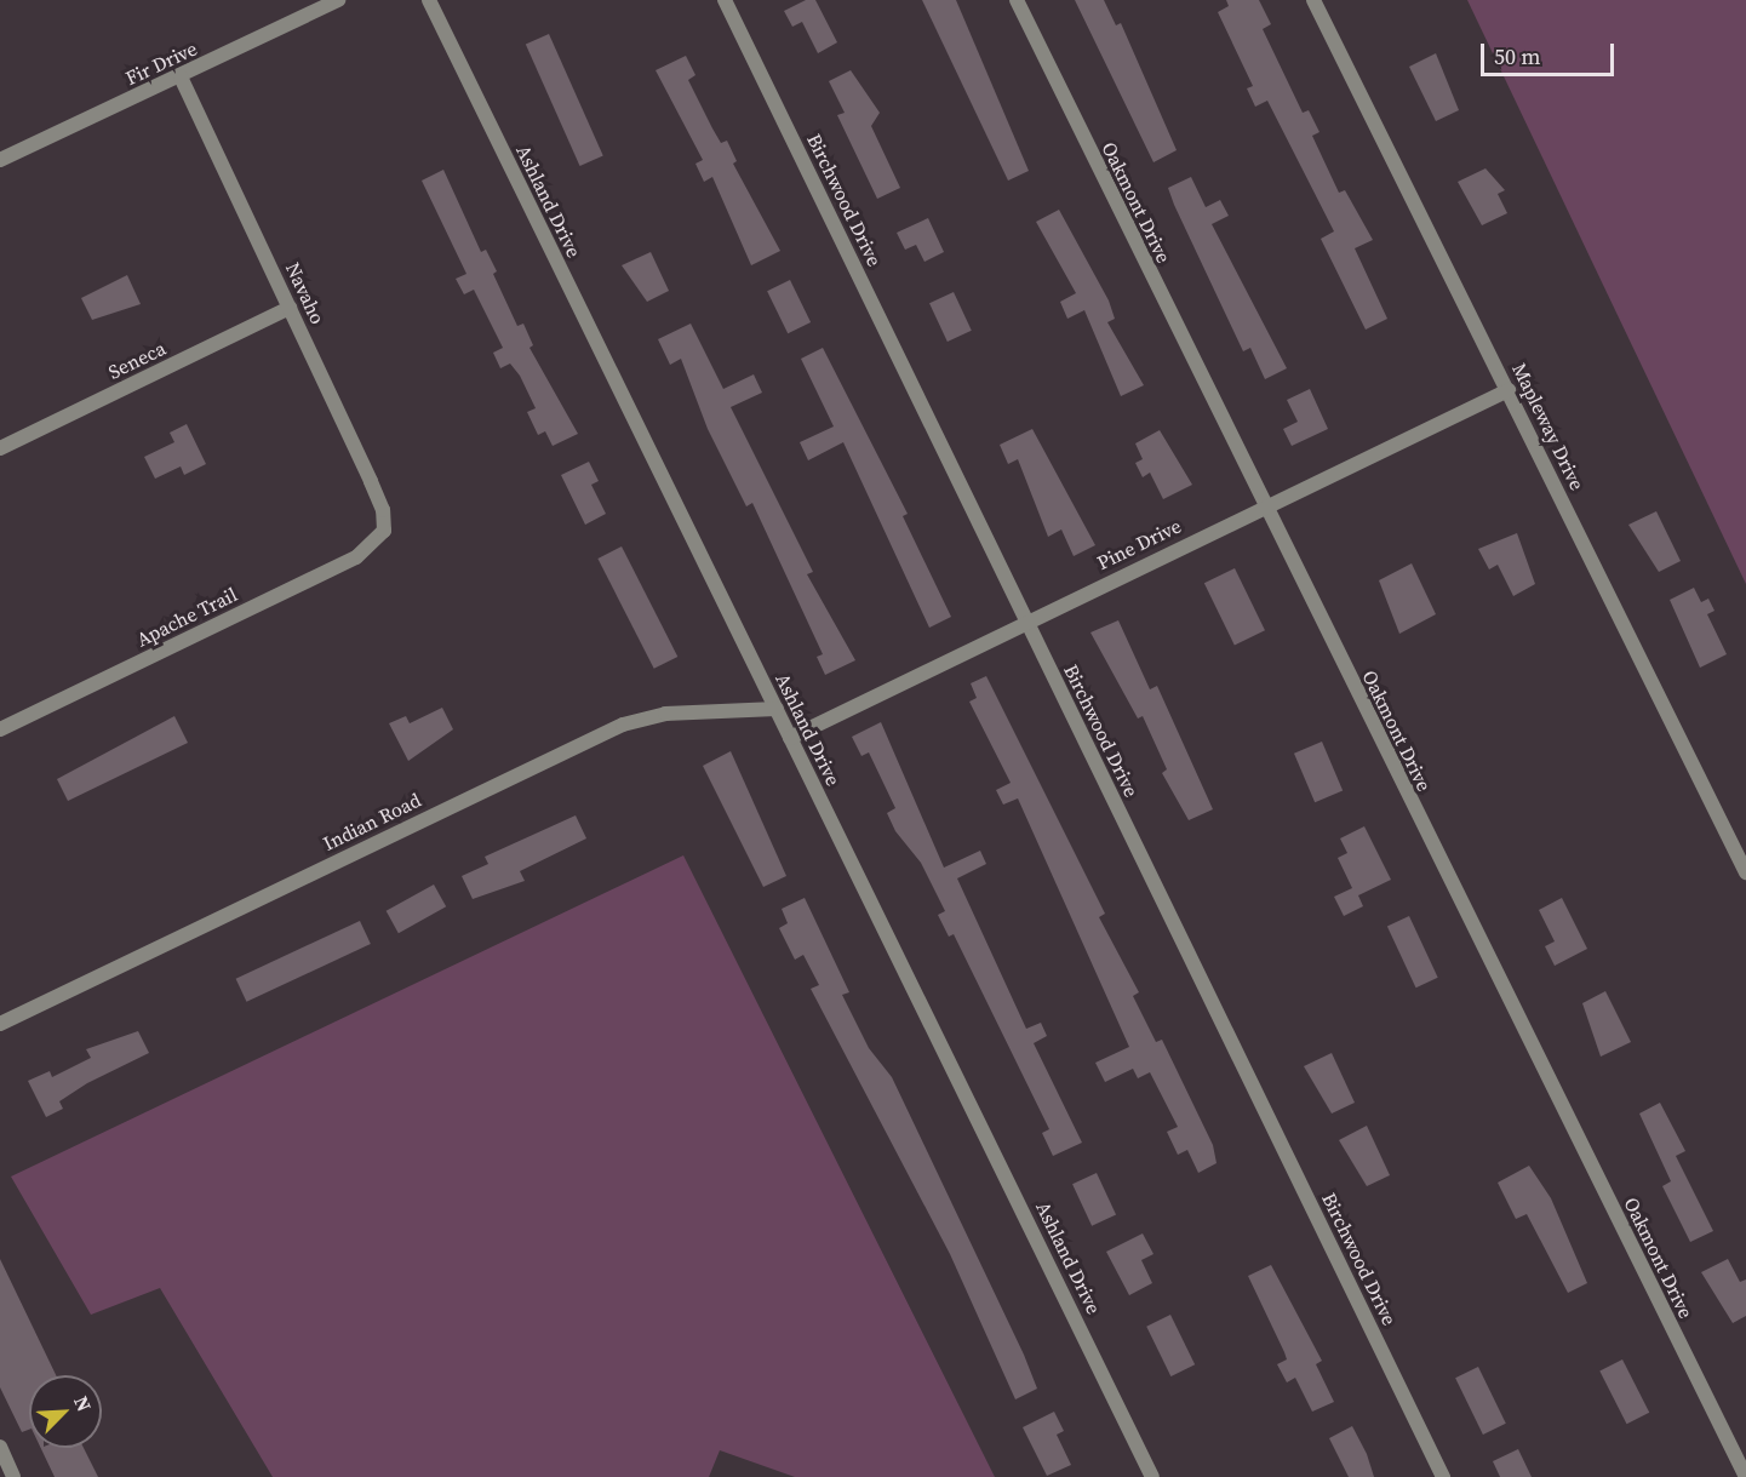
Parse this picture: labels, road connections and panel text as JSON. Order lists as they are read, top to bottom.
{
  "streets": {
    "street": [
      "Fir Drive",
      "Birchwood Drive",
      "Ashland Drive",
      "Oakmont Drive",
      "Navaho",
      "Seneca",
      "Mapleway Drive",
      "Pine Drive",
      "Apache Trail",
      "Indian Road"
    ]
  },
  "crossings": [
    ["Fir Drive", "Navaho"],
    ["Birchwood Drive", "Pine Drive"],
    ["Ashland Drive", "Pine Drive"],
    ["Ashland Drive", "Indian Road"],
    ["Oakmont Drive", "Pine Drive"],
    ["Navaho", "Seneca"],
    ["Navaho", "Apache Trail"],
    ["Mapleway Drive", "Pine Drive"]
  ],
  "scale_bar": "50 m",
  "north": "top right"
}
